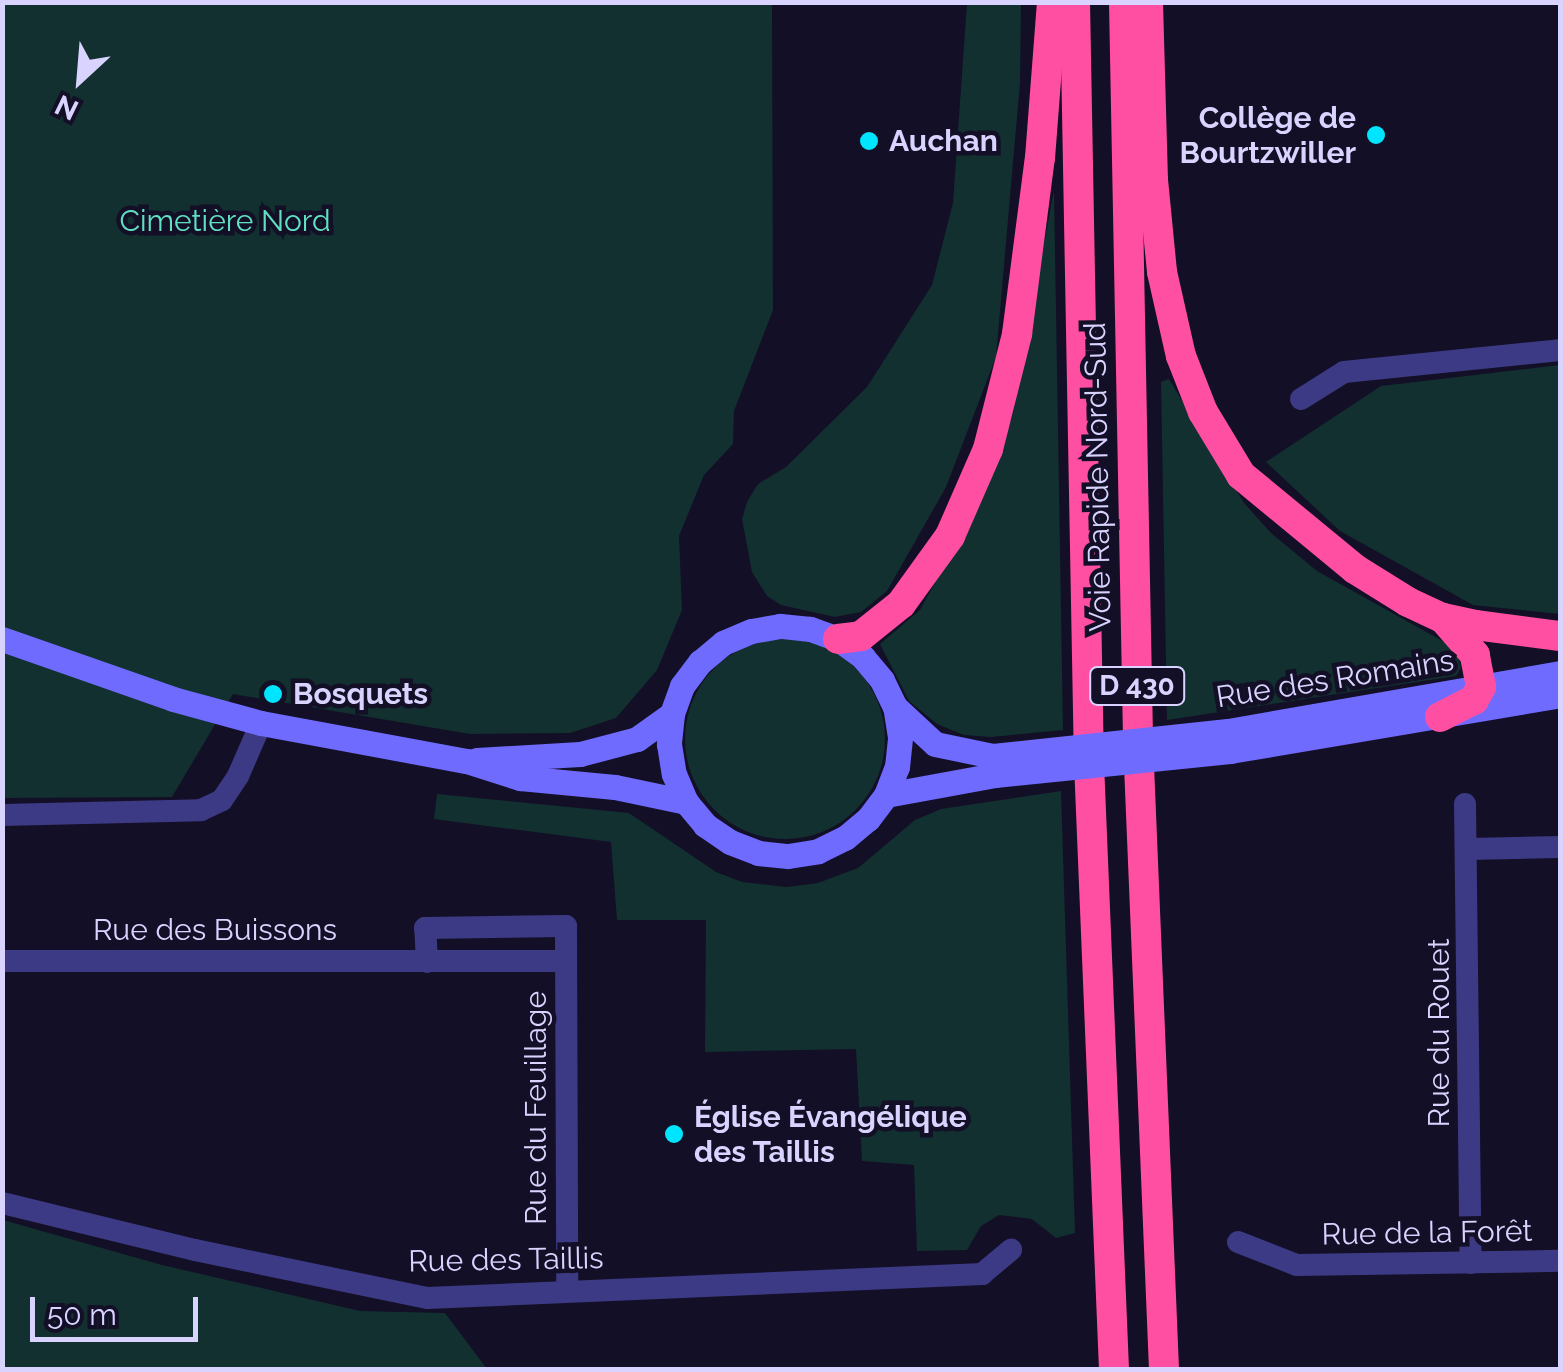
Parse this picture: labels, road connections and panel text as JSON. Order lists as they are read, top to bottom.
{
  "streets": {
    "highway": ["Voie Rapide Nord-Sud", "D 430"],
    "main road": ["Rue des Romains"],
    "street": [
      "Rue des Buissons",
      "Rue du Rouet",
      "Rue du Feuillage",
      "Rue de la Forêt",
      "Rue des Taillis"
    ]
  },
  "crossings": [
    ["Rue des Buissons", "Rue du Feuillage"],
    ["Rue du Rouet", "Rue de la Forêt"],
    ["Rue du Feuillage", "Rue des Taillis"]
  ],
  "parks": ["Cimetière Nord"],
  "places": [
    "Collège de Bourtzwiller",
    "Auchan",
    "Bosquets",
    "Église Évangélique des Taillis"
  ],
  "scale_bar": "50 m",
  "north": "bottom left"
}
